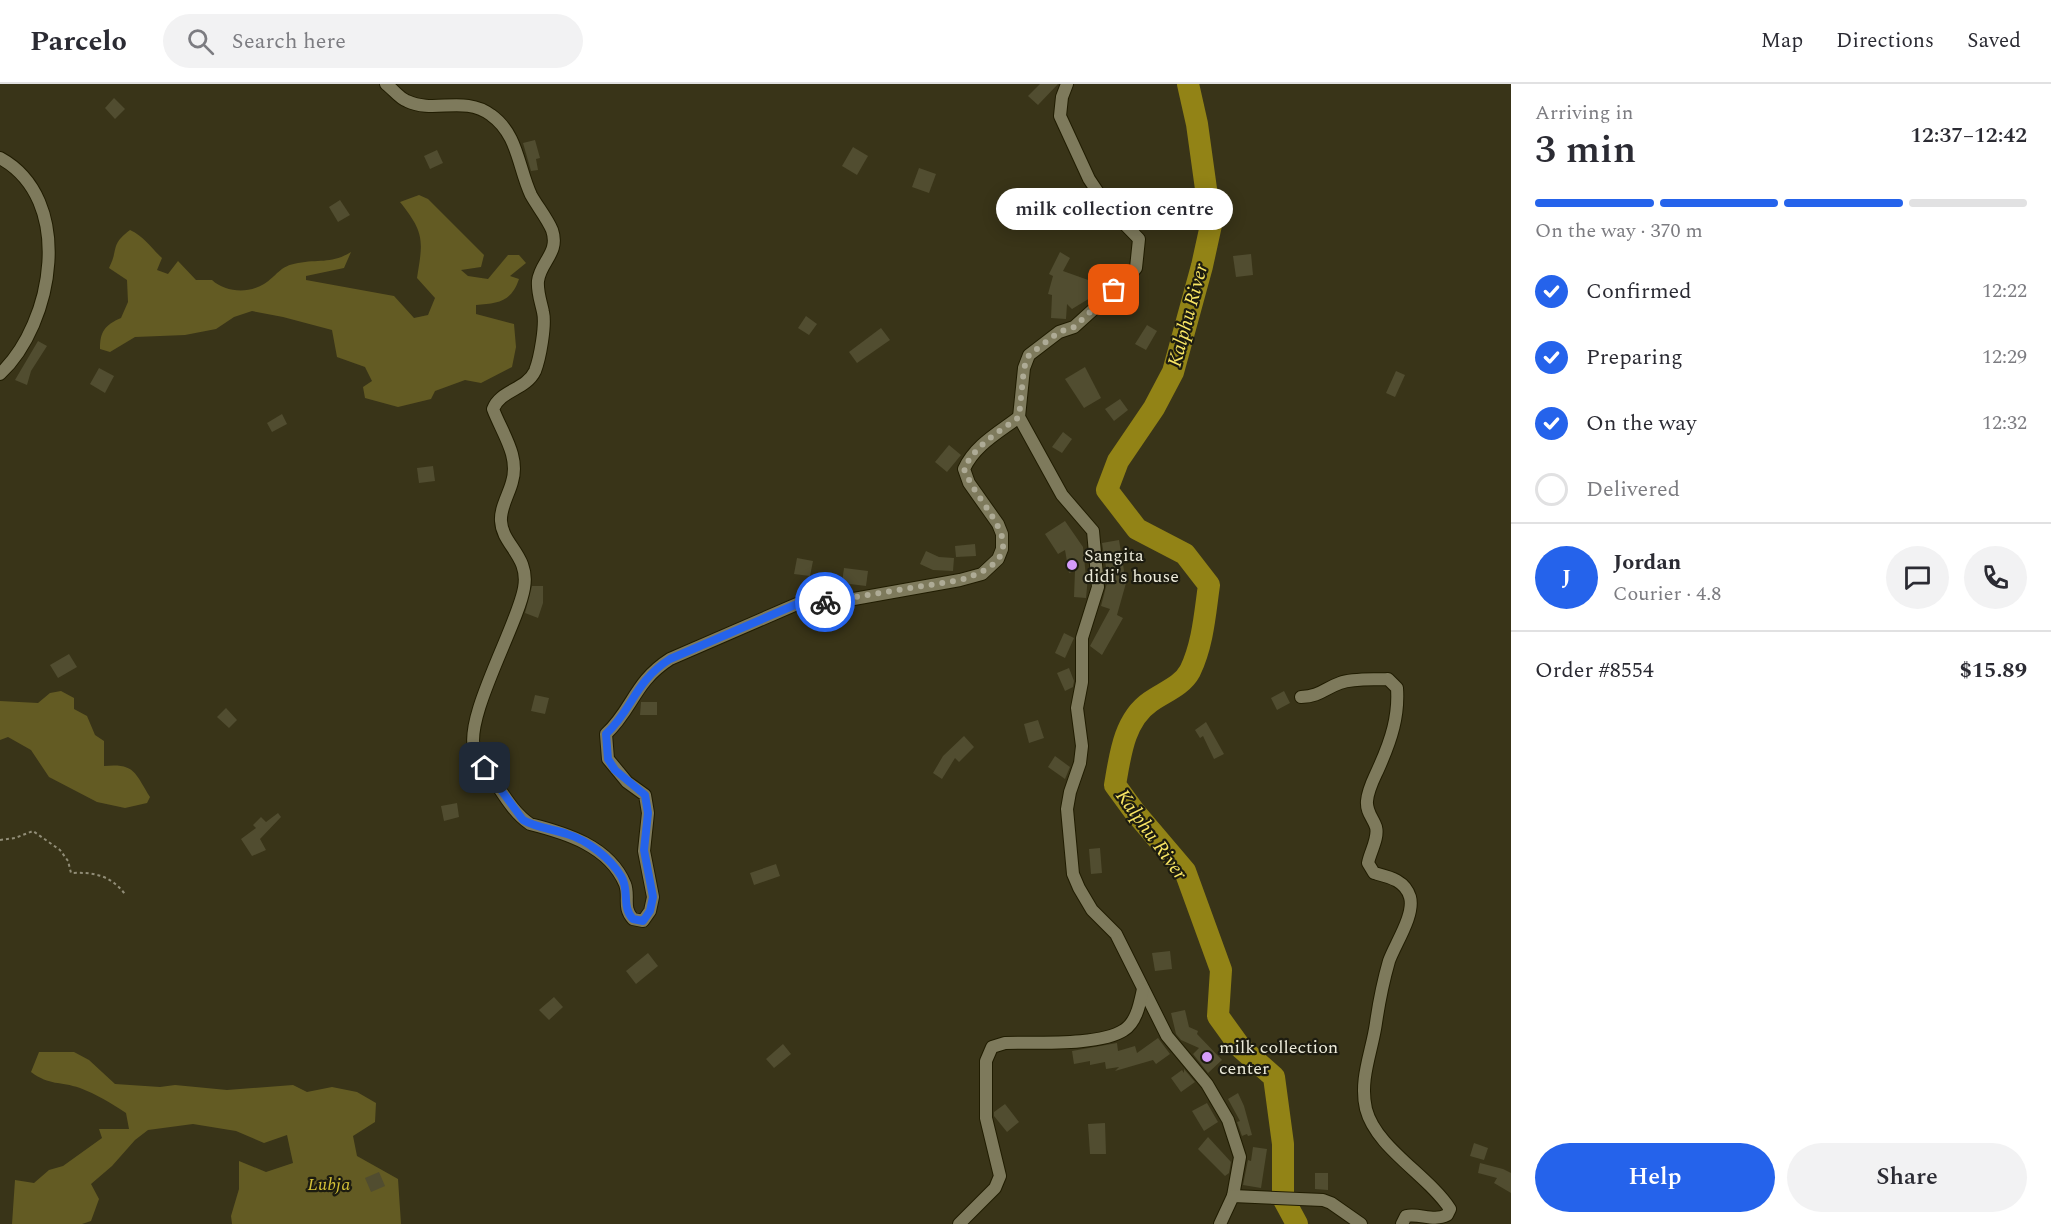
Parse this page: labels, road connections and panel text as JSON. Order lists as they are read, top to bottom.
{
  "water": ["Kalphu River"],
  "parks": ["Lubja"],
  "places": ["milk collection centre", "Sangita didi's house", "milk collection center"],
  "page": {
    "header": "Parcelo",
    "search": "Search here",
    "nav": ["Map", "Directions", "Saved"],
    "heading": ["3 min", "Arriving in", "12:37–12:42"],
    "panel": [
      "Jordan",
      "Courier · 4.8",
      "Order #8554",
      "$15.89"
    ],
    "bar": "On the way · 370 m",
    "bubble": "milk collection centre",
    "list": [
      ["Confirmed", "12:22"],
      ["Preparing", "12:29"],
      ["On the way", "12:32"],
      "Delivered"
    ],
    "round": "J",
    "buttons": ["Help", "Share"]
  }
}
